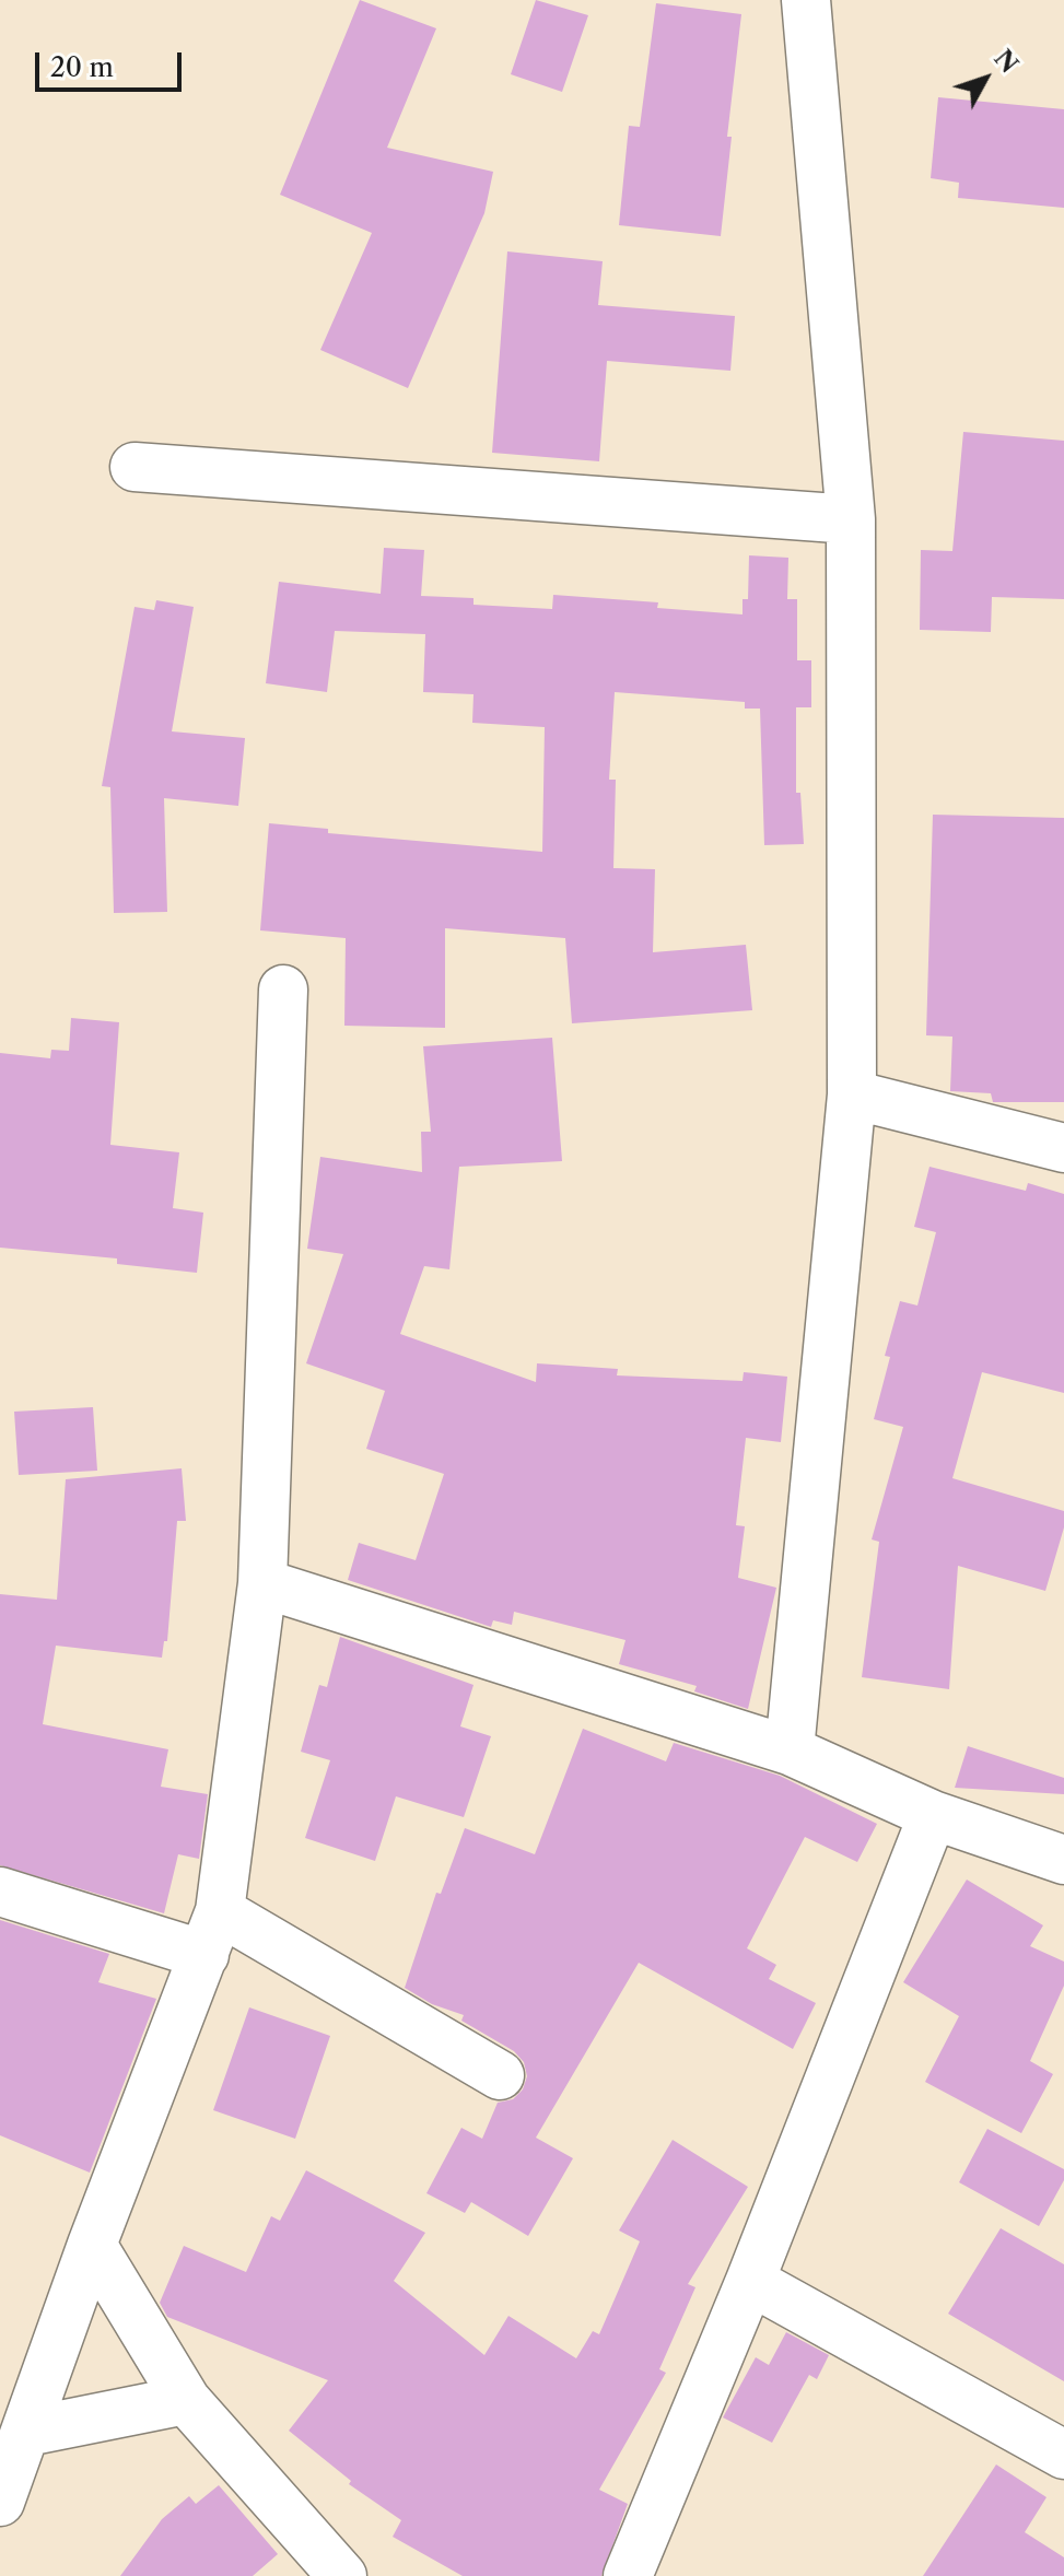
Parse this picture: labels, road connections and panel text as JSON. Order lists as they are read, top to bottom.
{
  "scale_bar": "20 m",
  "north": "top right"
}
